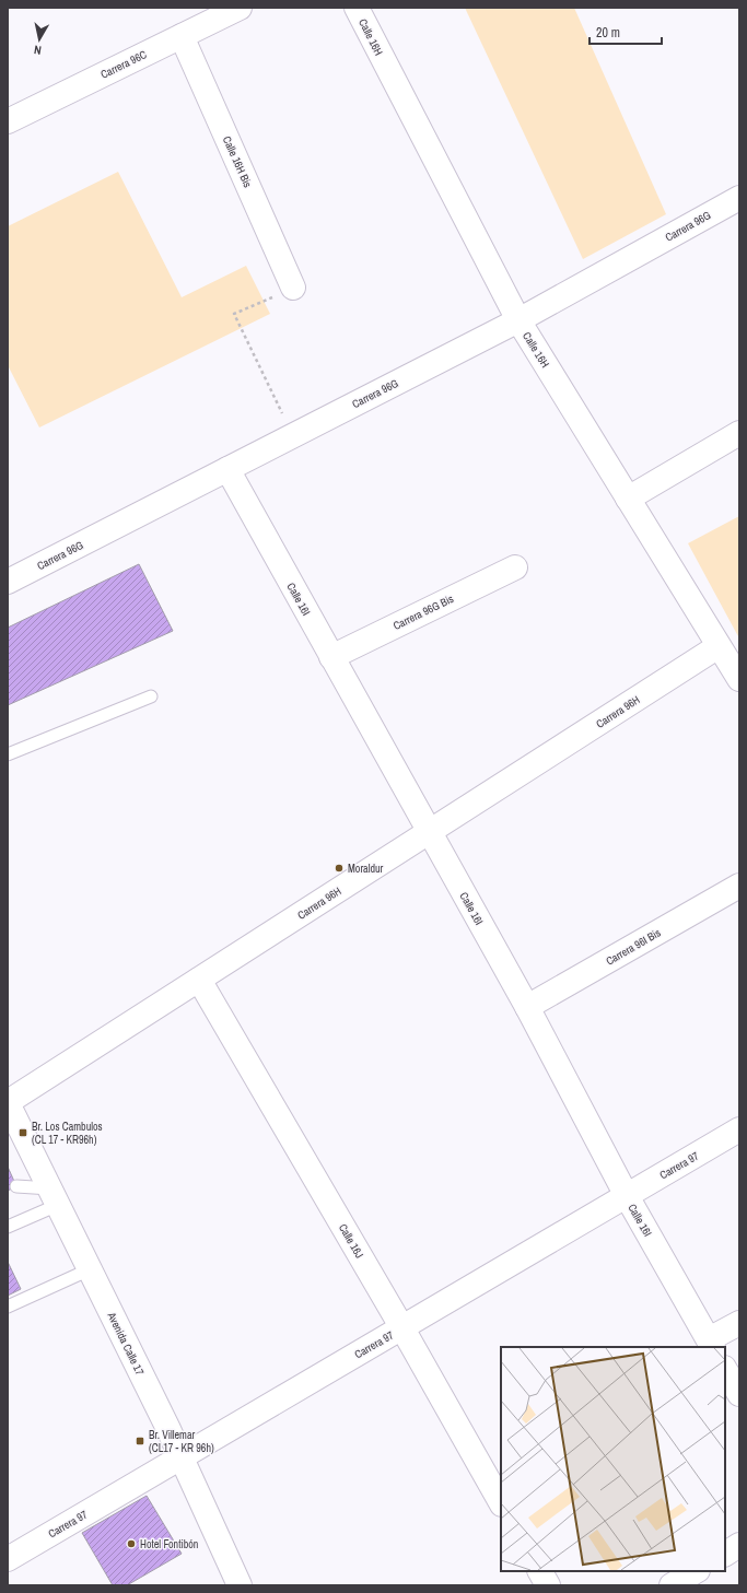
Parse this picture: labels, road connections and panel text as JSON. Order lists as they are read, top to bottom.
{
  "streets": {
    "street": [
      "Calle 16H",
      "Carrera 96C",
      "Calle 16H Bis",
      "Carrera 96G",
      "Calle 16I",
      "Carrera 96G Bis",
      "Carrera 96H",
      "Carrera 96I Bis",
      "Carrera 97",
      "Calle 16J",
      "Avenida Calle 17"
    ]
  },
  "crossings": [
    ["Calle 16H", "Carrera 96G"],
    ["Calle 16H", "Carrera 96H"],
    ["Carrera 96C", "Calle 16H Bis"],
    ["Carrera 96G", "Calle 16I"],
    ["Calle 16I", "Carrera 96G Bis"],
    ["Calle 16I", "Carrera 96H"],
    ["Calle 16I", "Carrera 96I Bis"],
    ["Calle 16I", "Carrera 97"],
    ["Carrera 96H", "Calle 16J"],
    ["Carrera 96H", "Avenida Calle 17"],
    ["Carrera 97", "Calle 16J"],
    ["Carrera 97", "Avenida Calle 17"]
  ],
  "places": {
    "other": ["Moraldur", "Hotel Fontibón"],
    "transit": ["Br. Los Cambulos (CL 17 - KR96h)", "Br. Villemar (CL17 - KR 96h)"]
  },
  "scale_bar": "20 m",
  "north": "bottom"
}
